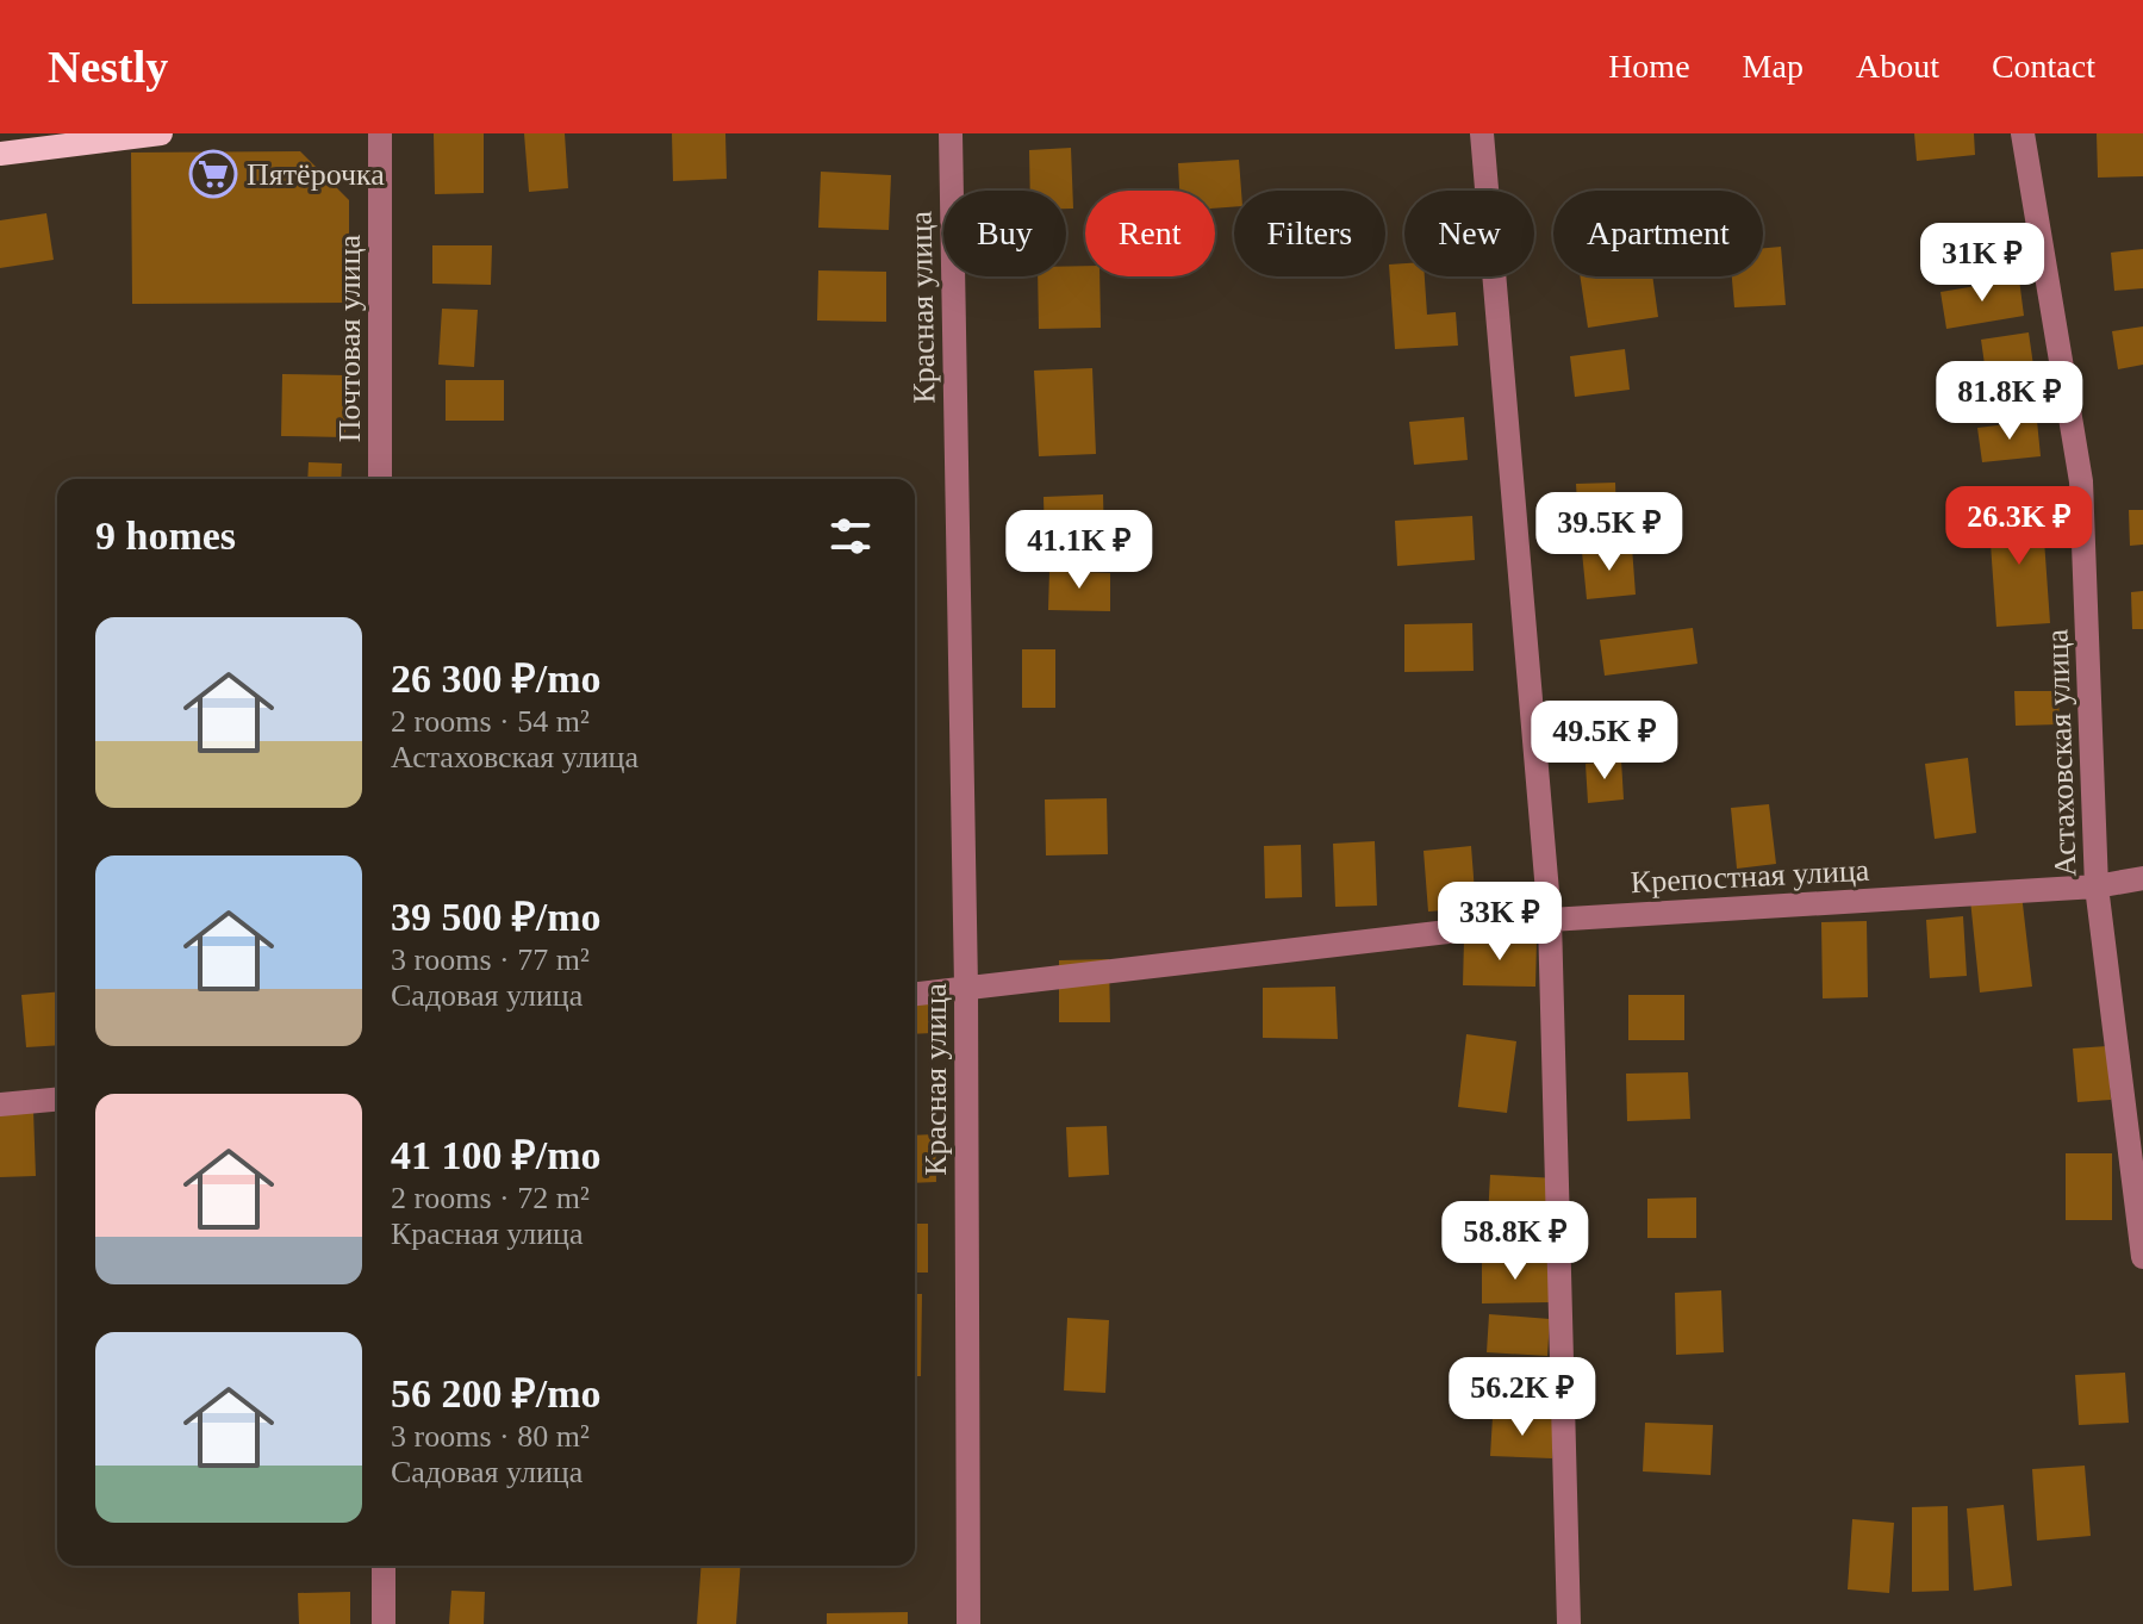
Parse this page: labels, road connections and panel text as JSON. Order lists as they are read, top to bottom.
{
  "streets": {
    "street": [
      "Красная улица",
      "Почтовая улица",
      "Астаховская улица",
      "Крепостная улица"
    ]
  },
  "crossings": [
    ["Красная улица", "Крепостная улица"],
    ["Астаховская улица", "Крепостная улица"]
  ],
  "places": {
    "supermarket": ["Пятёрочка"]
  },
  "page": {
    "header": "Nestly",
    "nav": [
      "Home",
      "Map",
      "About",
      "Contact"
    ],
    "chip": [
      "Buy",
      "Rent",
      "Filters",
      "New",
      "Apartment"
    ],
    "price": [
      "31K ₽",
      "81.8K ₽",
      "26.3K ₽",
      "39.5K ₽",
      "41.1K ₽",
      "49.5K ₽",
      "33K ₽",
      "58.8K ₽",
      "56.2K ₽"
    ],
    "heading": "9 homes",
    "list": [
      {
        "name": "26 300 ₽/mo",
        "note": "2 rooms · 54 m² · Астаховская улица"
      },
      {
        "name": "39 500 ₽/mo",
        "note": "3 rooms · 77 m² · Садовая улица"
      },
      {
        "name": "41 100 ₽/mo",
        "note": "2 rooms · 72 m² · Красная улица"
      },
      {
        "name": "56 200 ₽/mo",
        "note": "3 rooms · 80 m² · Садовая улица"
      }
    ]
  }
}
